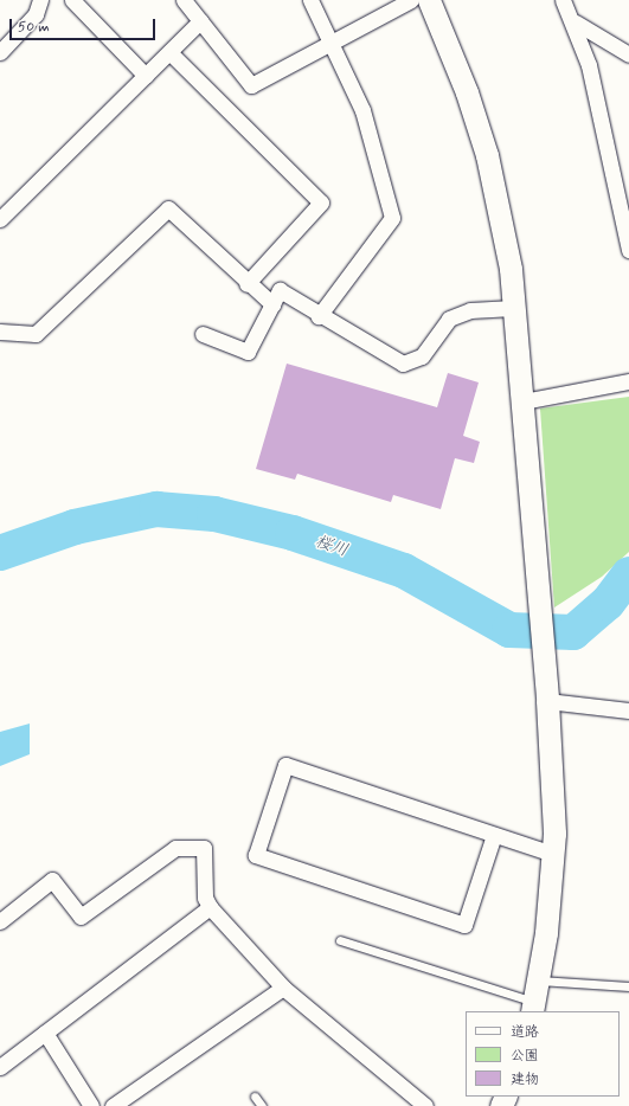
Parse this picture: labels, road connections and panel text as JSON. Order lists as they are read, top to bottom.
{
  "water": ["桜川"],
  "legend": ["道路", "公園", "建物"],
  "scale_bar": "50 m"
}
